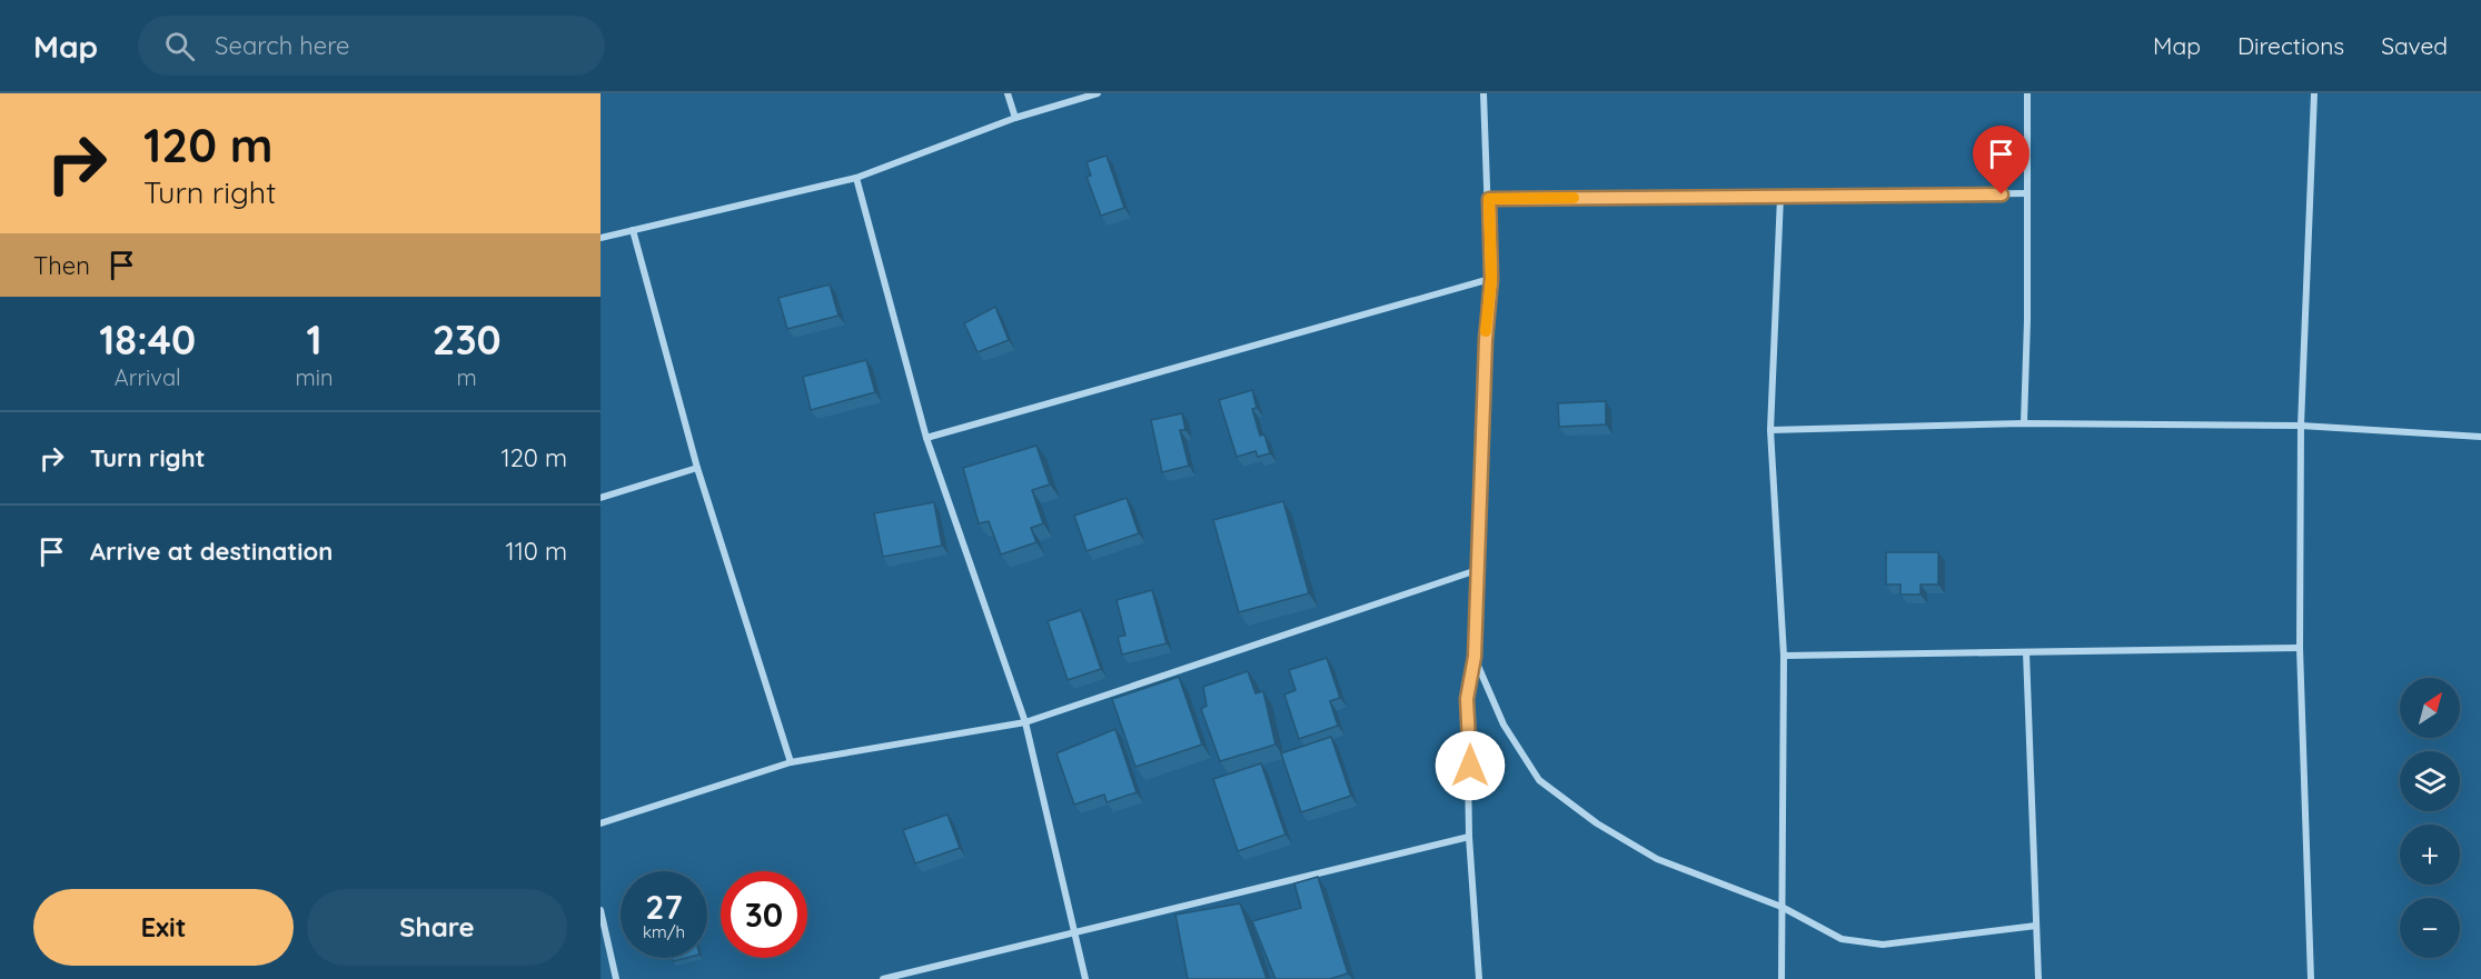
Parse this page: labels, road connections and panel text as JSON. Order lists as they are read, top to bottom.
{
  "north": "top right",
  "page": {
    "header": "Map",
    "search": "Search here",
    "nav": ["Map", "Directions", "Saved"],
    "turn": ["120 m", "Turn right"],
    "then": "Then",
    "eta": [
      "18:40",
      "Arrival",
      "1",
      "min",
      "230",
      "m"
    ],
    "list": [
      {
        "name": "Turn right",
        "value": "120 m"
      },
      {
        "name": "Arrive at destination",
        "value": "110 m"
      }
    ],
    "map_buttons": ["+", "−"],
    "speed": "27 km/h",
    "limit": "30",
    "buttons": ["Exit", "Share"]
  }
}
